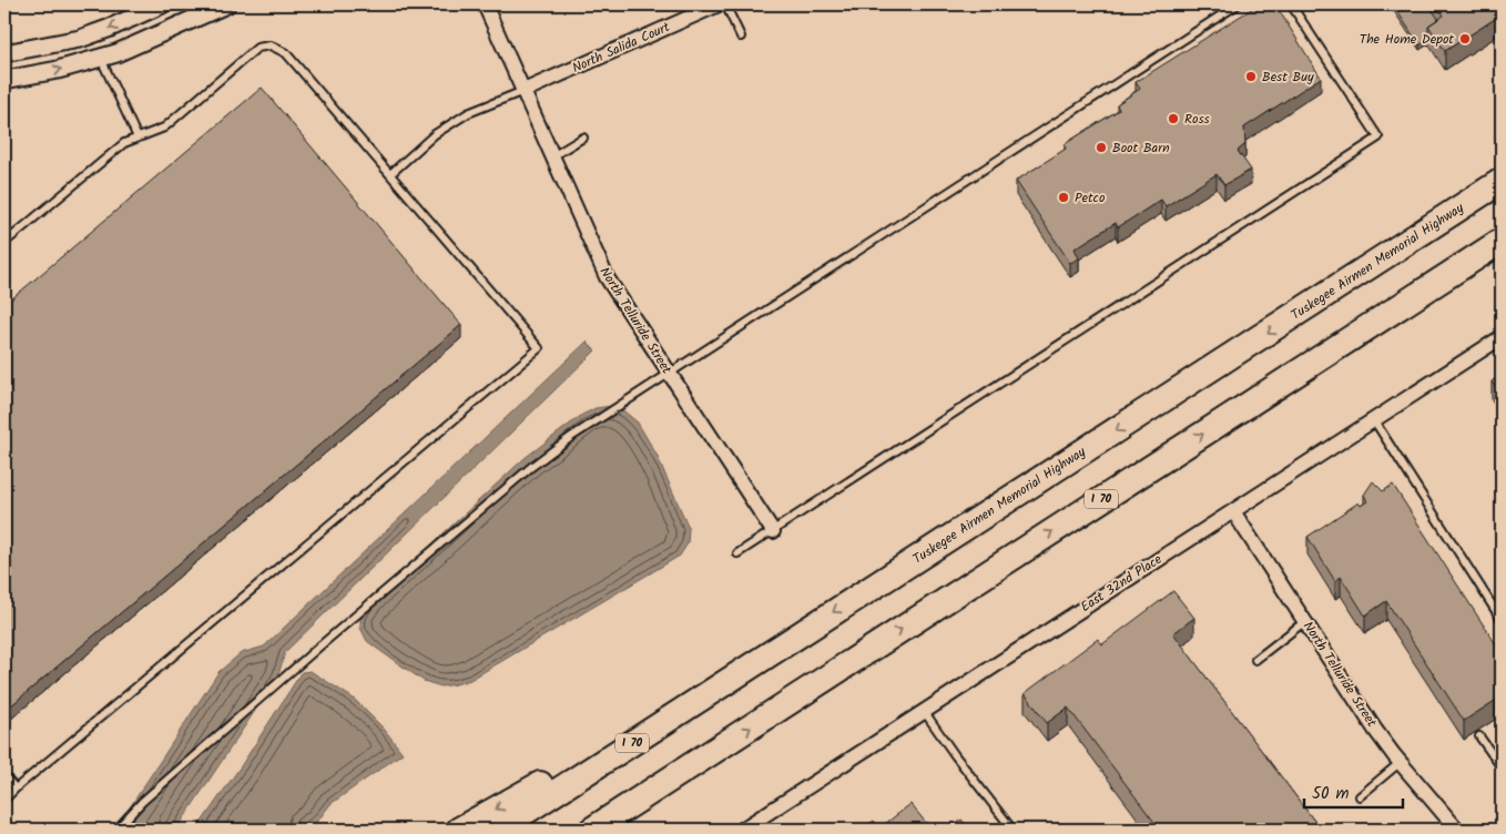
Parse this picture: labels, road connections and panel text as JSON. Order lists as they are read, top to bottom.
{
  "streets": {
    "highway": ["Tuskegee Airmen Memorial Highway", "I 70"],
    "street": ["North Salida Court", "North Telluride Street", "East 32nd Place"]
  },
  "crossings": [
    ["North Salida Court", "North Telluride Street"],
    ["North Telluride Street", "East 32nd Place"]
  ],
  "places": [
    "The Home Depot",
    "Best Buy",
    "Ross",
    "Boot Barn",
    "Petco"
  ],
  "scale_bar": "50 m"
}
